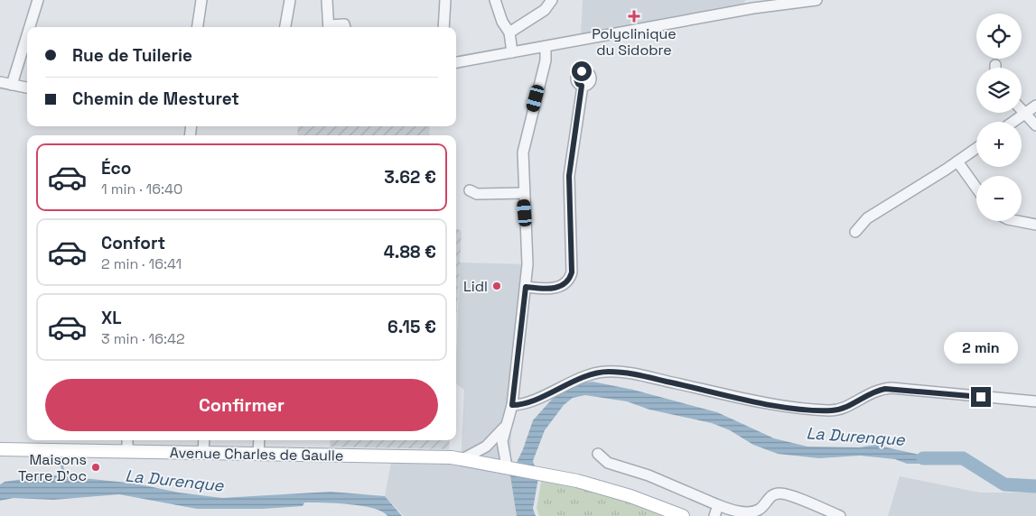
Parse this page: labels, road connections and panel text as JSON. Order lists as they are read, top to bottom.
{
  "streets": {
    "main road": ["Avenue Charles de Gaulle"]
  },
  "water": ["La Durenque"],
  "places": {
    "health": ["Polyclinique du Sidobre"],
    "other": ["Lidl", "Maisons Terre D'oc"]
  },
  "page": {
    "map_buttons": ["+", "−"],
    "banner": ["Rue de Tuilerie", "Chemin de Mesturet"],
    "list": [
      {
        "name": "Éco",
        "note": "1 min · 16:40",
        "value": "3.62 €"
      },
      {
        "name": "Confort",
        "note": "2 min · 16:41",
        "value": "4.88 €"
      },
      {
        "name": "XL",
        "note": "3 min · 16:42",
        "value": "6.15 €"
      }
    ],
    "bubble": "2 min",
    "buttons": "Confirmer"
  }
}
